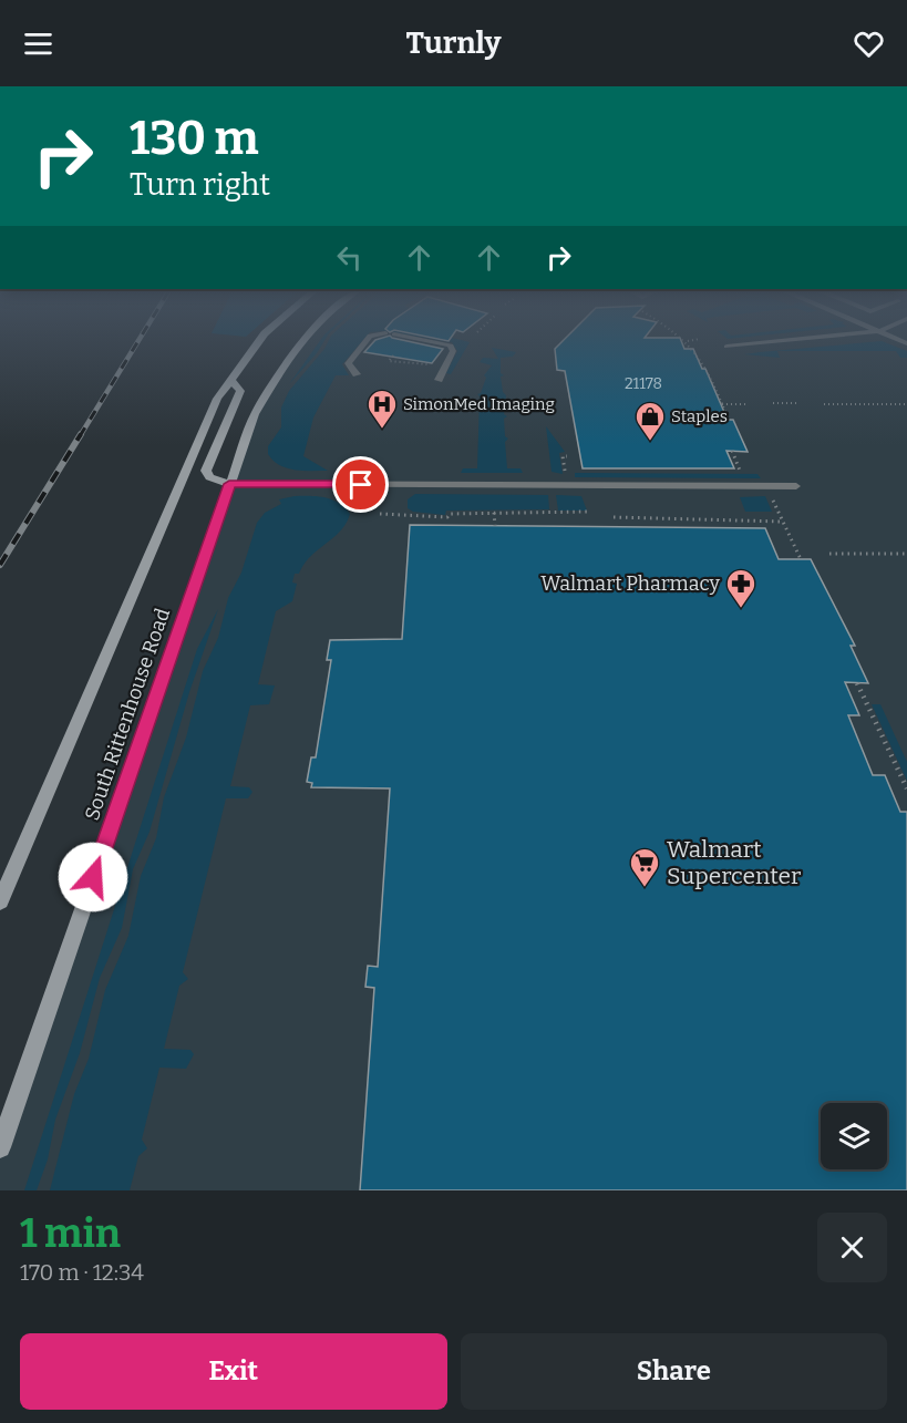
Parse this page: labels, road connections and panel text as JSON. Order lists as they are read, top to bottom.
{
  "streets": {
    "main road": ["South Rittenhouse Road"]
  },
  "places": {
    "hospital": ["SimonMed Imaging"],
    "shop": ["Staples"],
    "pharmacy": ["Walmart Pharmacy"],
    "supermarket": ["Walmart Supercenter"]
  },
  "house_numbers": ["21178"],
  "page": {
    "header": "Turnly",
    "turn": ["130 m", "Turn right"],
    "heading": ["1 min", "170 m · 12:34"],
    "buttons": ["Exit", "Share"]
  }
}
